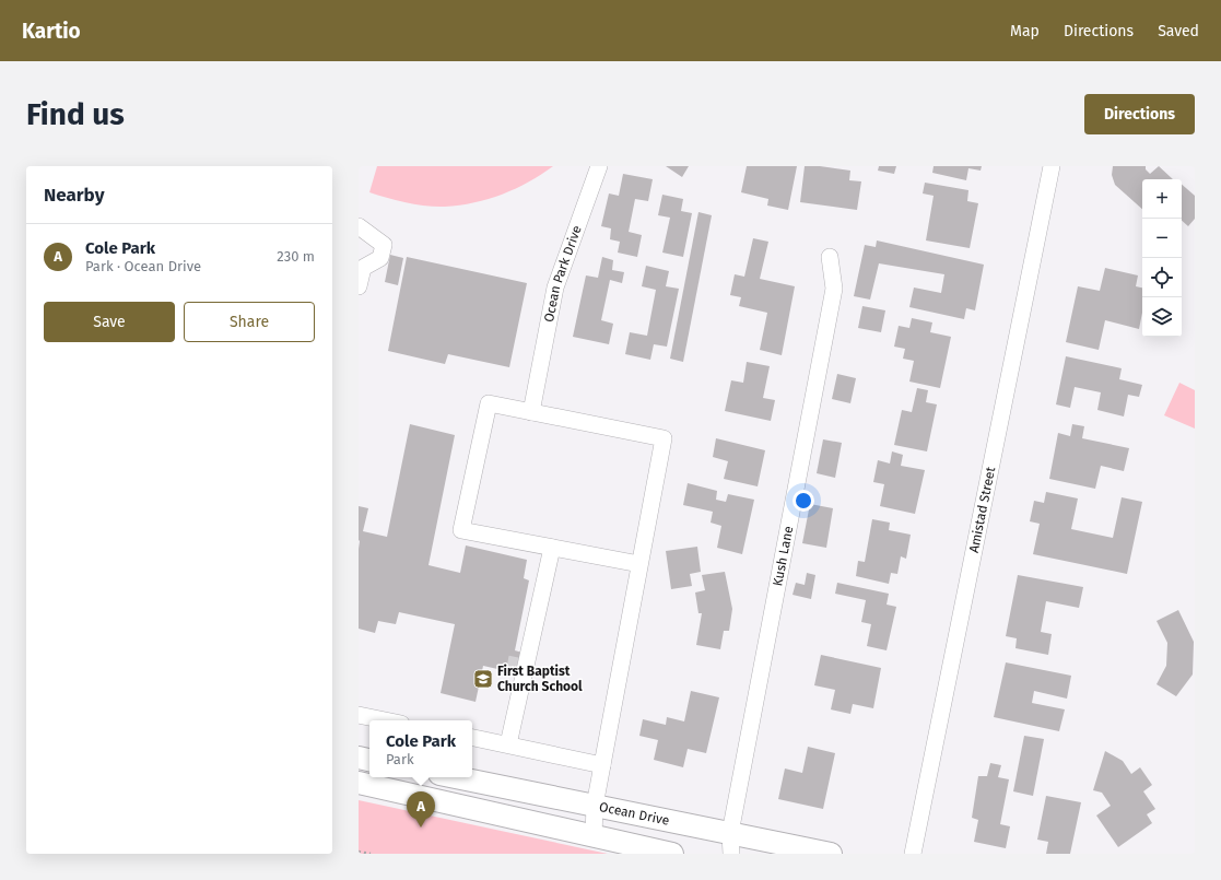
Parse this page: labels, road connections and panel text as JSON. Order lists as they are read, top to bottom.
{
  "streets": {
    "main road": ["Ocean Drive"],
    "street": ["Ocean Park Drive", "Amistad Street", "Kush Lane"]
  },
  "crossings": [
    ["Kush Lane", "Ocean Drive"]
  ],
  "places": {
    "school or university": ["First Baptist Church School"]
  },
  "page": {
    "header": "Kartio",
    "nav": ["Map", "Directions", "Saved"],
    "buttons": [
      "Directions",
      ["Save", "Share"]
    ],
    "title": "Find us",
    "heading": "Nearby",
    "map_buttons": ["+", "−"],
    "list": [
      {
        "mark": "A",
        "name": "Cole Park",
        "note": "Park · Ocean Drive",
        "value": "230 m"
      }
    ],
    "popup": ["Cole Park", "Park"],
    "pins": "A"
  }
}
